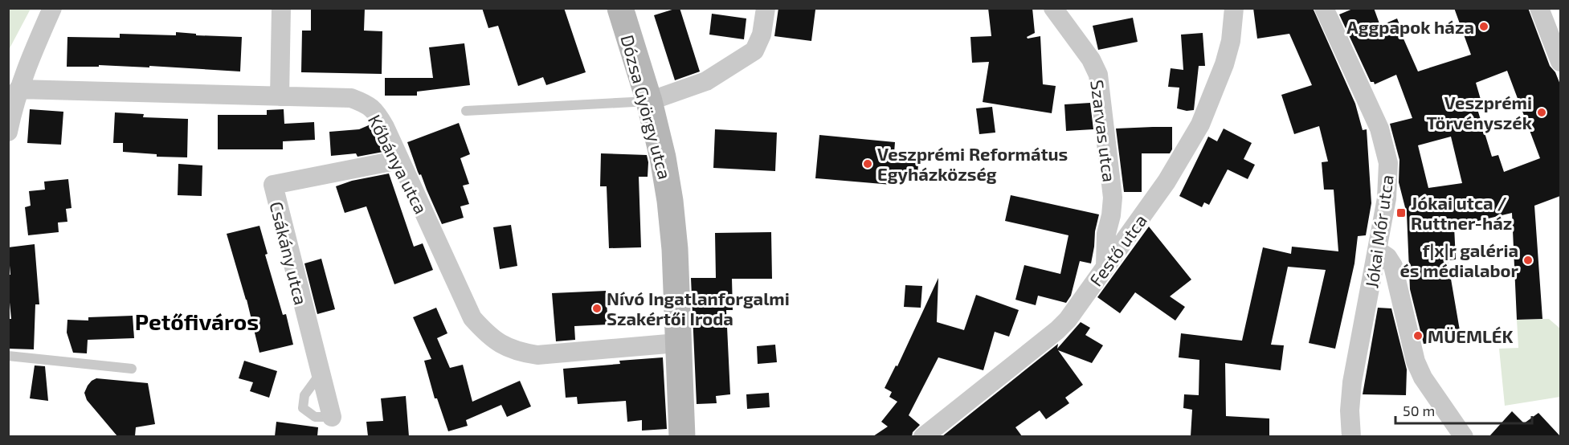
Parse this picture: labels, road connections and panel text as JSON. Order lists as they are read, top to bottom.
{
  "streets": {
    "main road": ["Dózsa György utca"],
    "street": [
      "Szarvas utca",
      "Kőbánya utca",
      "Jókai Mór utca",
      "Festő utca",
      "Csákány utca"
    ]
  },
  "crossings": [
    ["Dózsa György utca", "Kőbánya utca"],
    ["Szarvas utca", "Festő utca"],
    ["Kőbánya utca", "Csákány utca"]
  ],
  "districts": ["Petőfiváros"],
  "places": {
    "other": [
      "Aggpapok háza",
      "Veszprémi Törvényszék",
      "Veszprémi Református Egyházközség",
      "f|x|r galéria és médialabor",
      "Nívó Ingatlanforgalmi Szakértői Iroda",
      "MÜEMLÉK"
    ],
    "transit": ["Jókai utca / Ruttner-ház"]
  },
  "scale_bar": "50 m"
}
